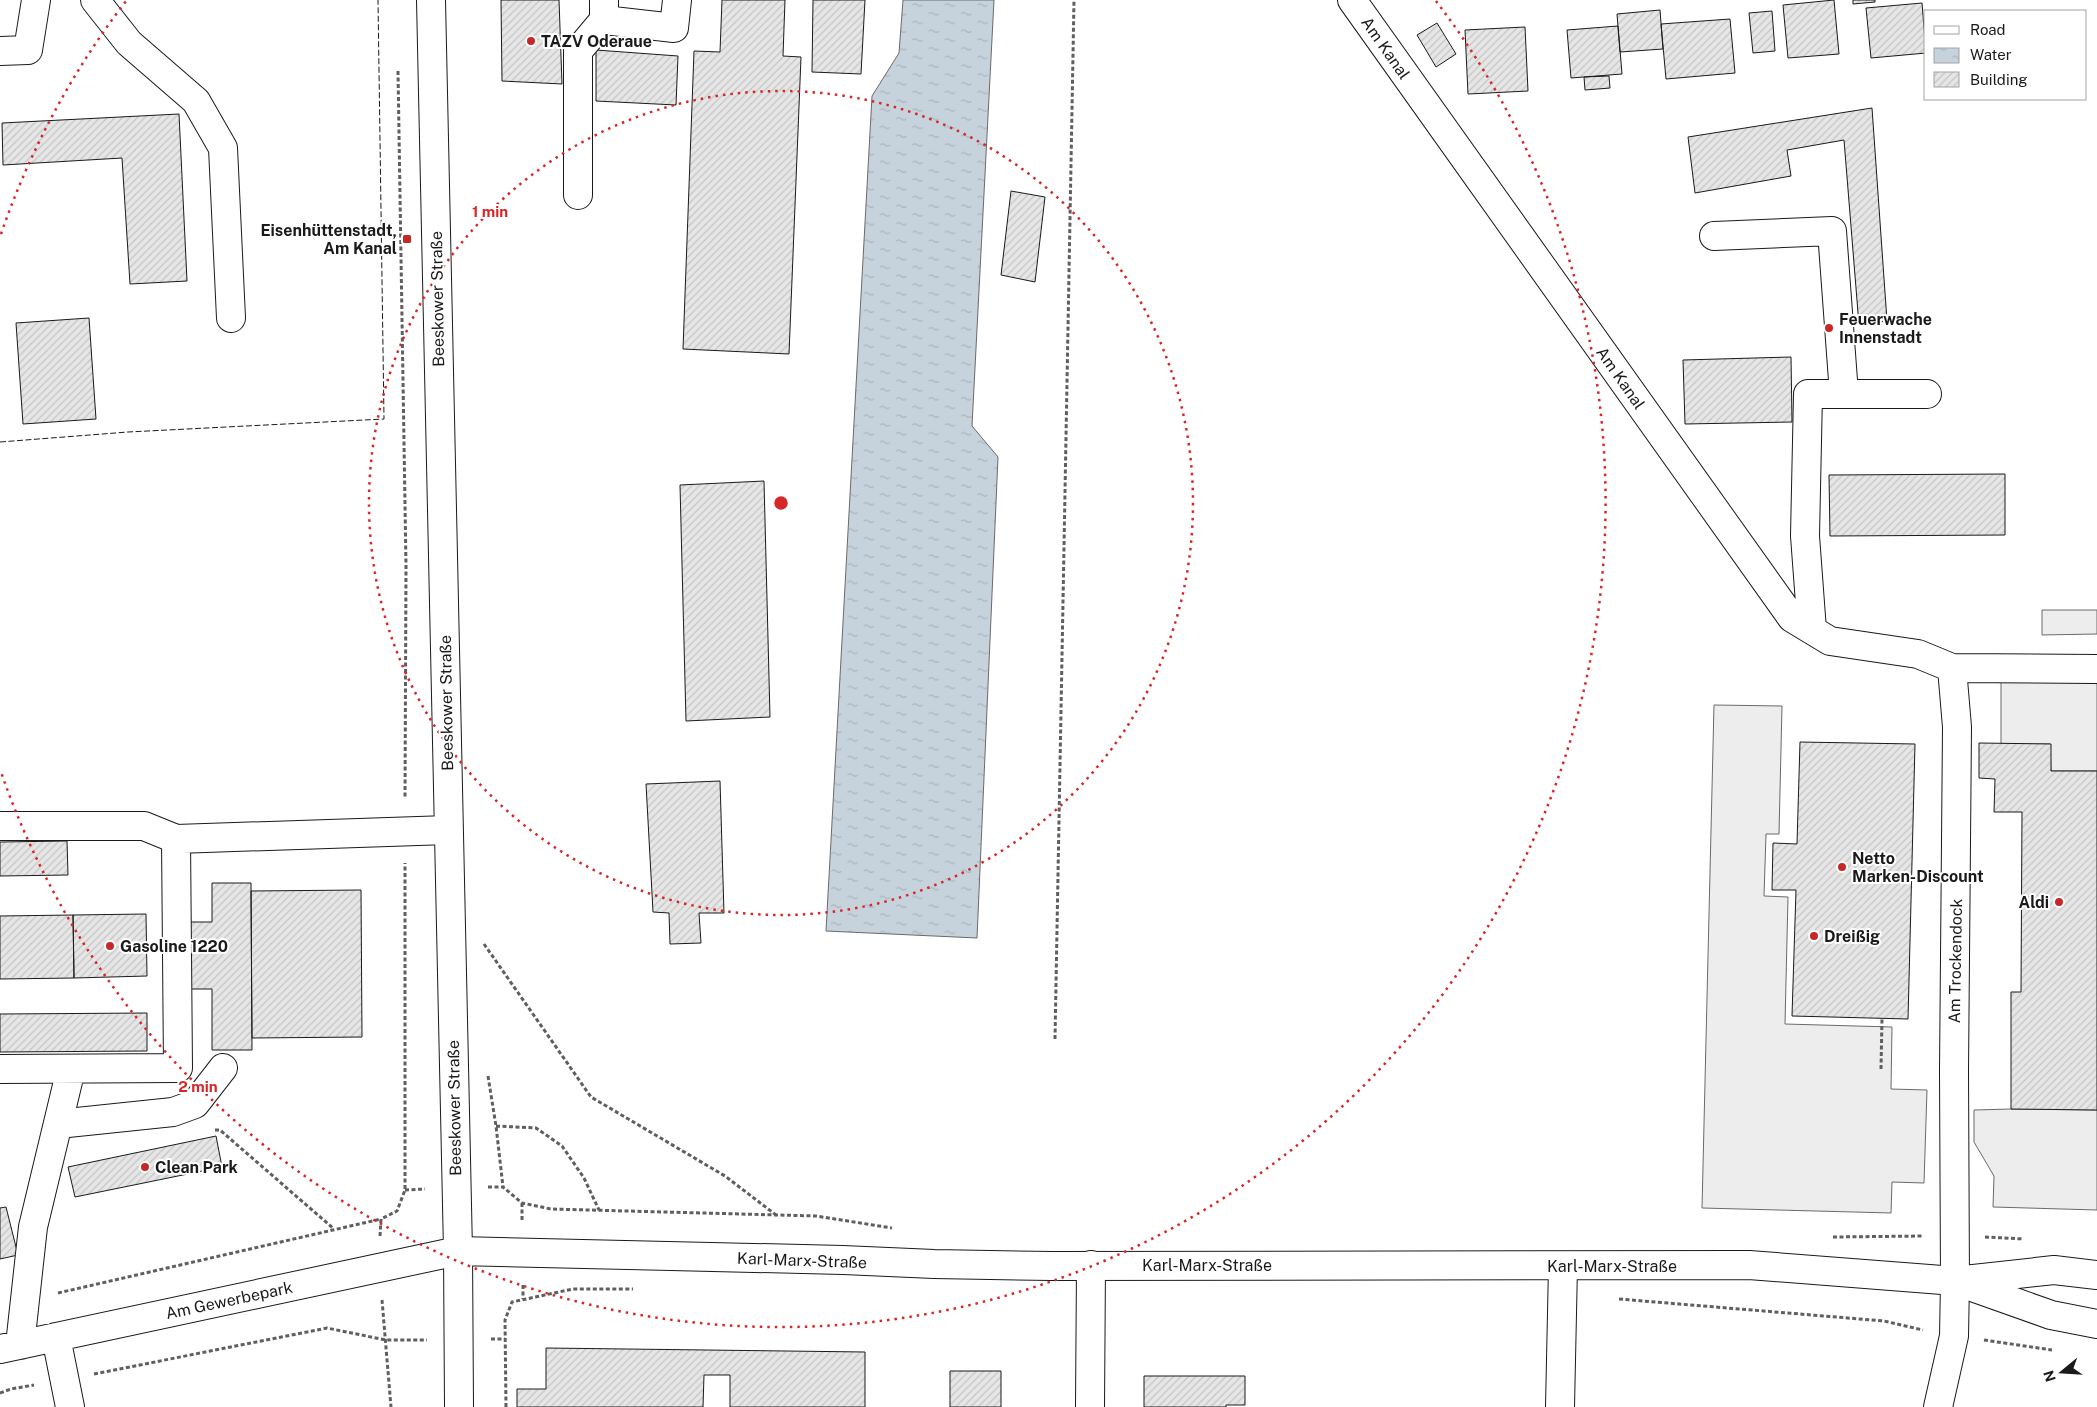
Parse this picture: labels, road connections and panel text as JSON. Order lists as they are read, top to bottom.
{
  "streets": {
    "street": [
      "Am Kanal",
      "Beeskower Straße",
      "Am Trockendock",
      "Karl-Marx-Straße",
      "Am Gewerbepark"
    ]
  },
  "crossings": [
    ["Am Kanal", "Am Trockendock"],
    ["Beeskower Straße", "Karl-Marx-Straße"],
    ["Beeskower Straße", "Am Gewerbepark"],
    ["Am Trockendock", "Karl-Marx-Straße"],
    ["Karl-Marx-Straße", "Am Gewerbepark"]
  ],
  "places": {
    "other": [
      "TAZV Oderaue",
      "Feuerwache Innenstadt",
      "Netto Marken-Discount",
      "Aldi",
      "Dreißig",
      "Gasoline 1220",
      "Clean Park"
    ],
    "transit": ["Eisenhüttenstadt, Am Kanal"]
  },
  "legend": ["Road", "Water", "Building"],
  "north": "left",
  "rings": ["1 min", "2 min"]
}
